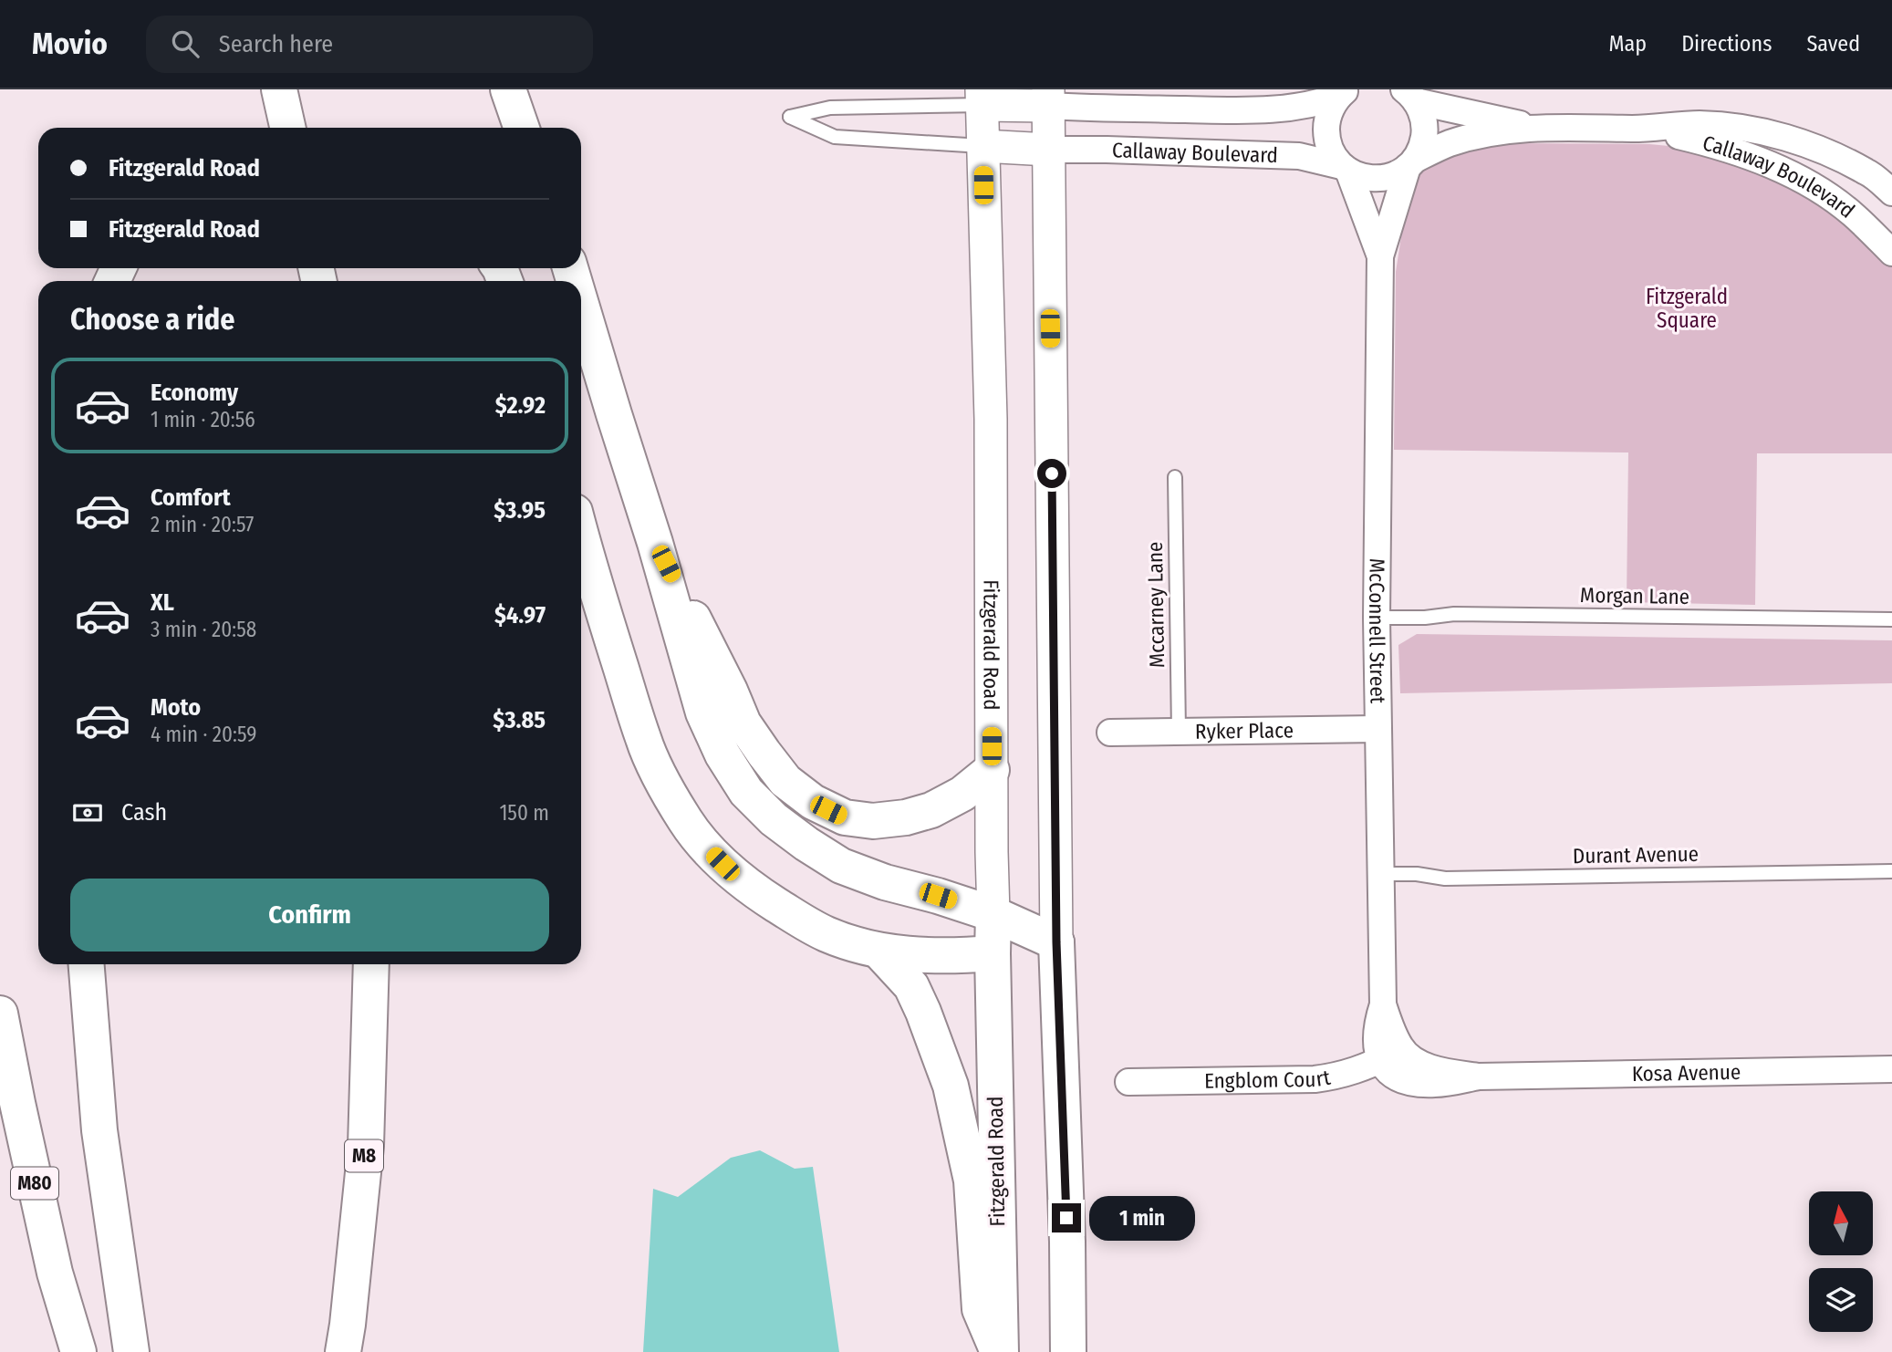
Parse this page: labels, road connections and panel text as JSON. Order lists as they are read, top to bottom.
{
  "streets": {
    "main road": ["Fitzgerald Road", "M8", "M80"],
    "street": [
      "Callaway Boulevard",
      "McConnell Street",
      "Ryker Place",
      "Kosa Avenue",
      "Engblom Court"
    ],
    "lane": ["Morgan Lane", "Mccarney Lane", "Durant Avenue"]
  },
  "crossings": [
    ["Callaway Boulevard", "McConnell Street"],
    ["Morgan Lane", "McConnell Street"],
    ["Mccarney Lane", "Ryker Place"],
    ["McConnell Street", "Ryker Place"],
    ["McConnell Street", "Durant Avenue"],
    ["McConnell Street", "Kosa Avenue"],
    ["McConnell Street", "Engblom Court"],
    ["Kosa Avenue", "Engblom Court"]
  ],
  "parks": ["Fitzgerald Square"],
  "north": "top",
  "page": {
    "header": "Movio",
    "search": "Search here",
    "nav": ["Map", "Directions", "Saved"],
    "banner": ["Fitzgerald Road", "Fitzgerald Road"],
    "heading": "Choose a ride",
    "list": [
      {
        "name": "Economy",
        "note": "1 min · 20:56",
        "value": "$2.92"
      },
      {
        "name": "Comfort",
        "note": "2 min · 20:57",
        "value": "$3.95"
      },
      {
        "name": "XL",
        "note": "3 min · 20:58",
        "value": "$4.97"
      },
      {
        "name": "Moto",
        "note": "4 min · 20:59",
        "value": "$3.85"
      }
    ],
    "pay": ["Cash", "150 m"],
    "buttons": "Confirm",
    "bubble": "1 min"
  }
}
